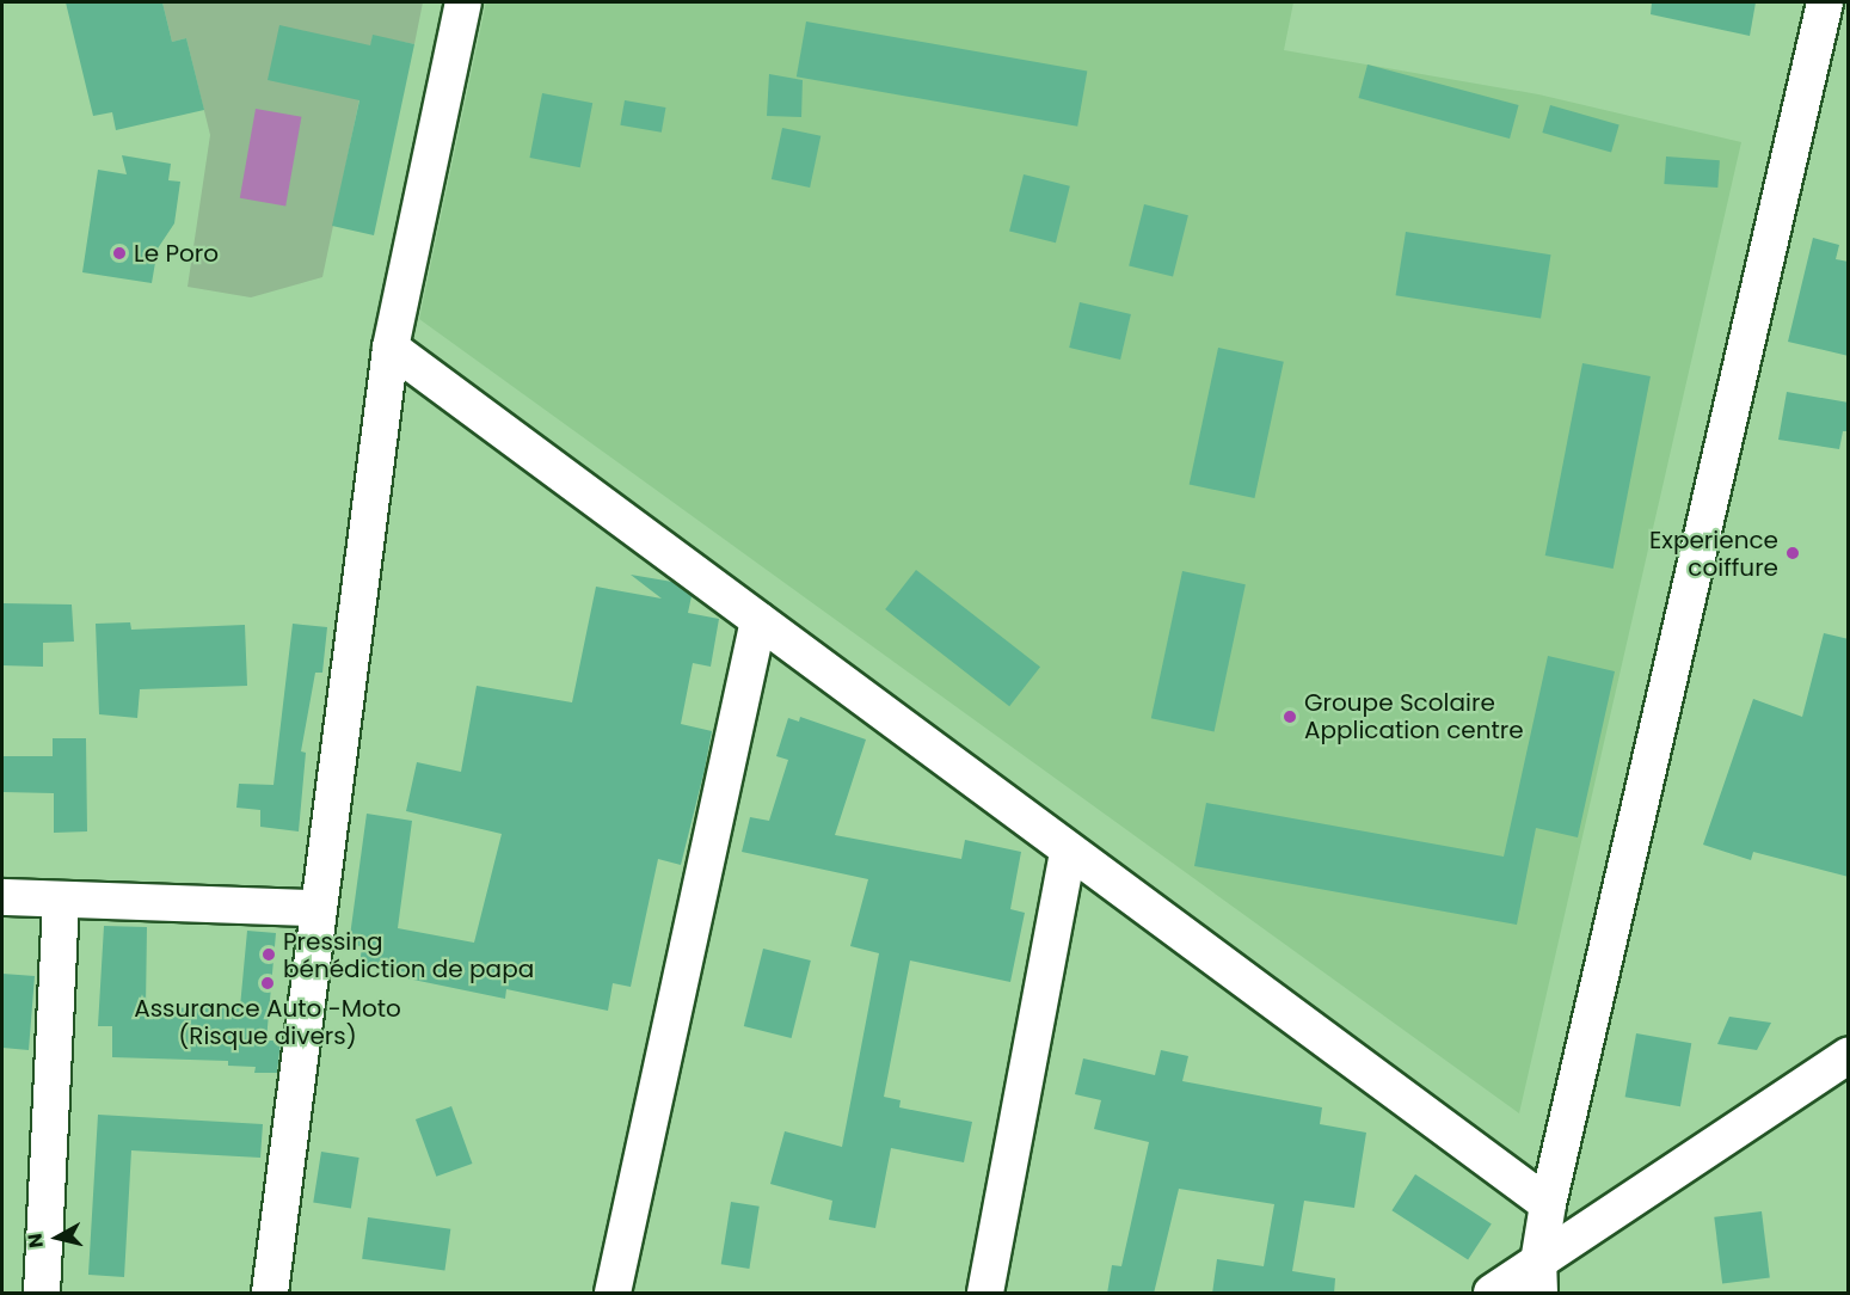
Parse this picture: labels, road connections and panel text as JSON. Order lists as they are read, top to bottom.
{
  "places": [
    "Le Poro",
    "Experience coiffure",
    "Groupe Scolaire Application centre",
    "Pressing bénédiction de papa",
    "Assurance Auto -Moto (Risque divers)"
  ],
  "north": "left"
}
